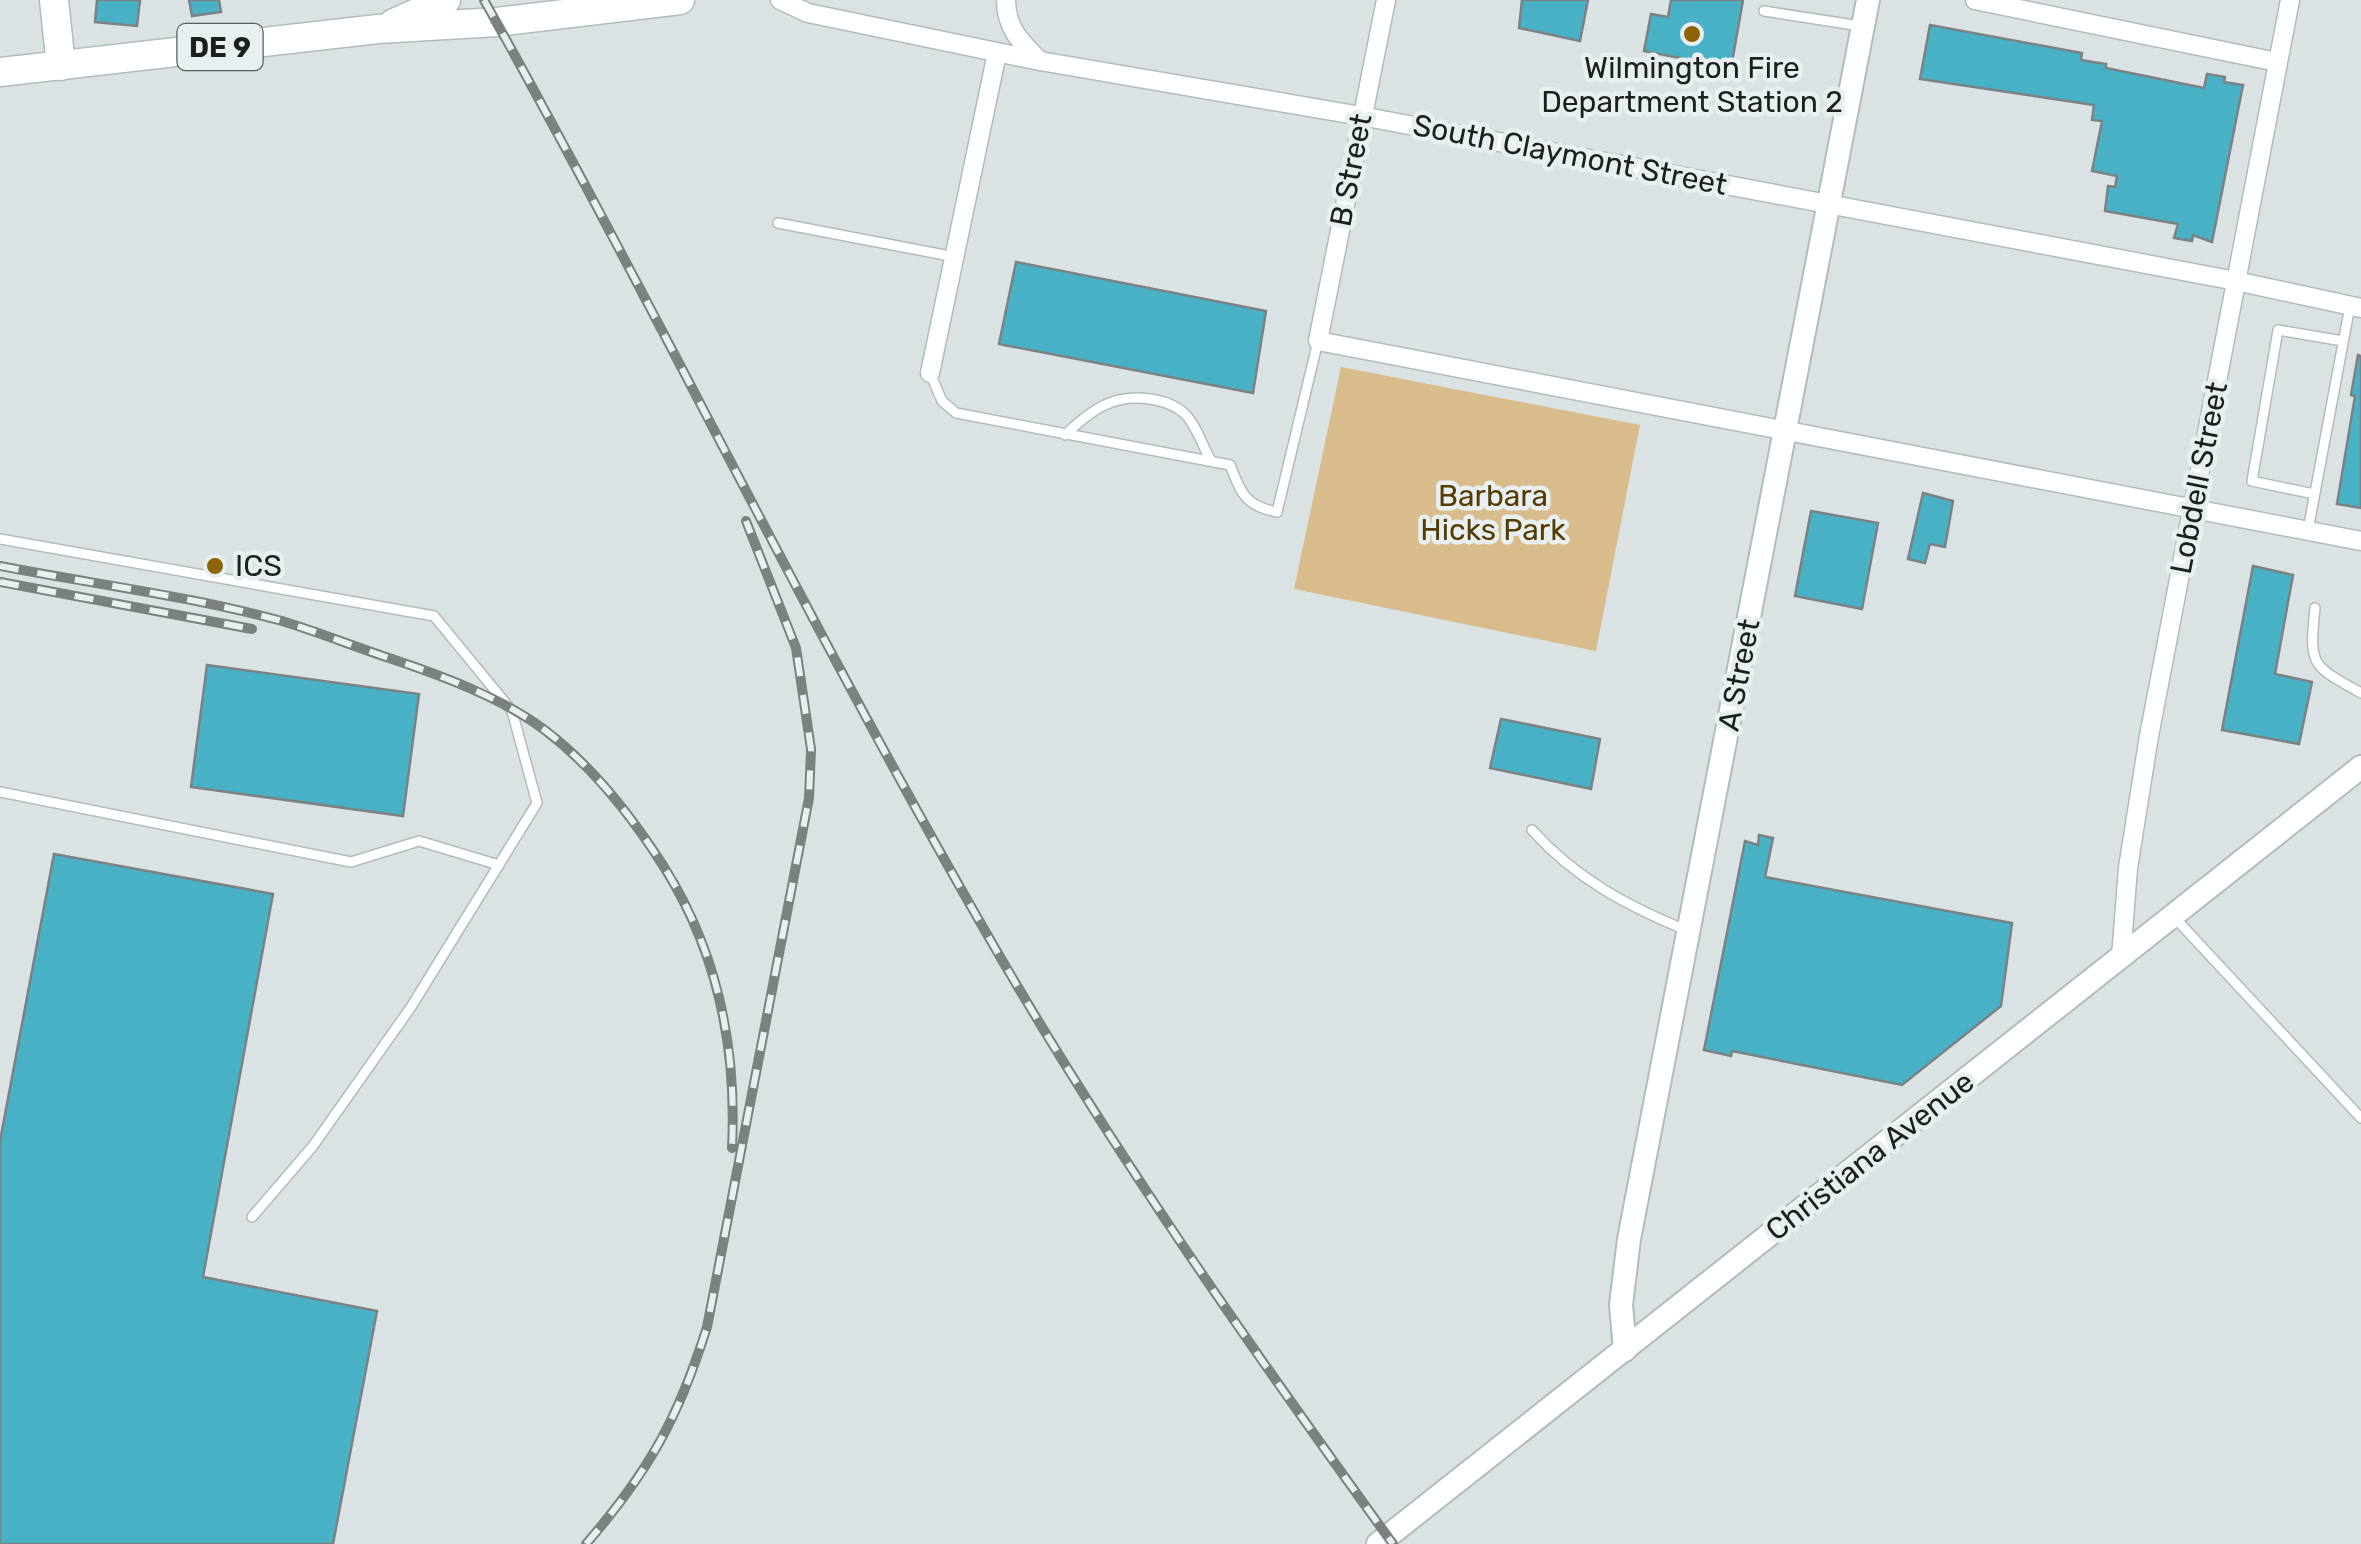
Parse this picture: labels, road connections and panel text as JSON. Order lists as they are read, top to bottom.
{
  "streets": {
    "main road": ["DE 9"],
    "street": [
      "South Claymont Street",
      "B Street",
      "Lobdell Street",
      "A Street",
      "Christiana Avenue"
    ]
  },
  "crossings": [
    ["South Claymont Street", "B Street"],
    ["South Claymont Street", "Lobdell Street"],
    ["South Claymont Street", "A Street"],
    ["Lobdell Street", "Christiana Avenue"],
    ["A Street", "Christiana Avenue"]
  ],
  "parks": ["Barbara Hicks Park"],
  "places": ["Wilmington Fire Department Station 2", "ICS"]
}
